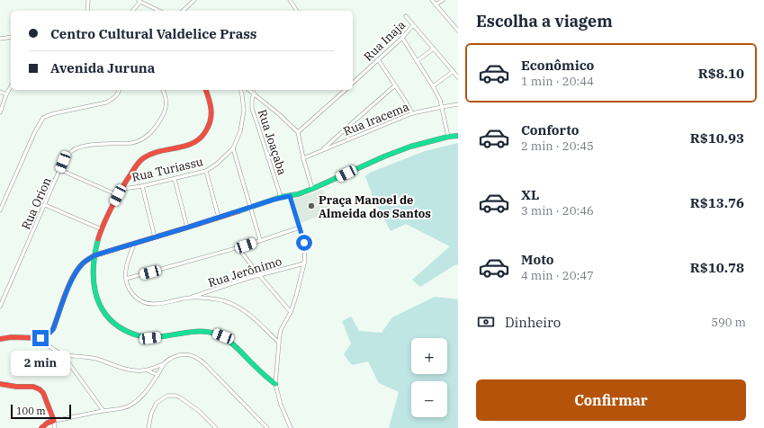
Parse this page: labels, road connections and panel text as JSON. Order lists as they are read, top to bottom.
{
  "streets": {
    "street": [
      "Rua Inaja",
      "Rua Iracema",
      "Rua Joaçaba",
      "Rua Turiassu",
      "Rua Orion",
      "Rua Jerônimo"
    ]
  },
  "places": ["Praça Manoel de Almeida dos Santos"],
  "scale_bar": "100 m",
  "page": {
    "heading": "Escolha a viagem",
    "banner": ["Centro Cultural Valdelice Prass", "Avenida Juruna"],
    "list": [
      {
        "name": "Econômico",
        "note": "1 min · 20:44",
        "value": "R$8.10"
      },
      {
        "name": "Conforto",
        "note": "2 min · 20:45",
        "value": "R$10.93"
      },
      {
        "name": "XL",
        "note": "3 min · 20:46",
        "value": "R$13.76"
      },
      {
        "name": "Moto",
        "note": "4 min · 20:47",
        "value": "R$10.78"
      }
    ],
    "pay": ["Dinheiro", "590 m"],
    "map_buttons": ["+", "−"],
    "bubble": "2 min",
    "buttons": "Confirmar",
    "scale": "100 m"
  }
}
